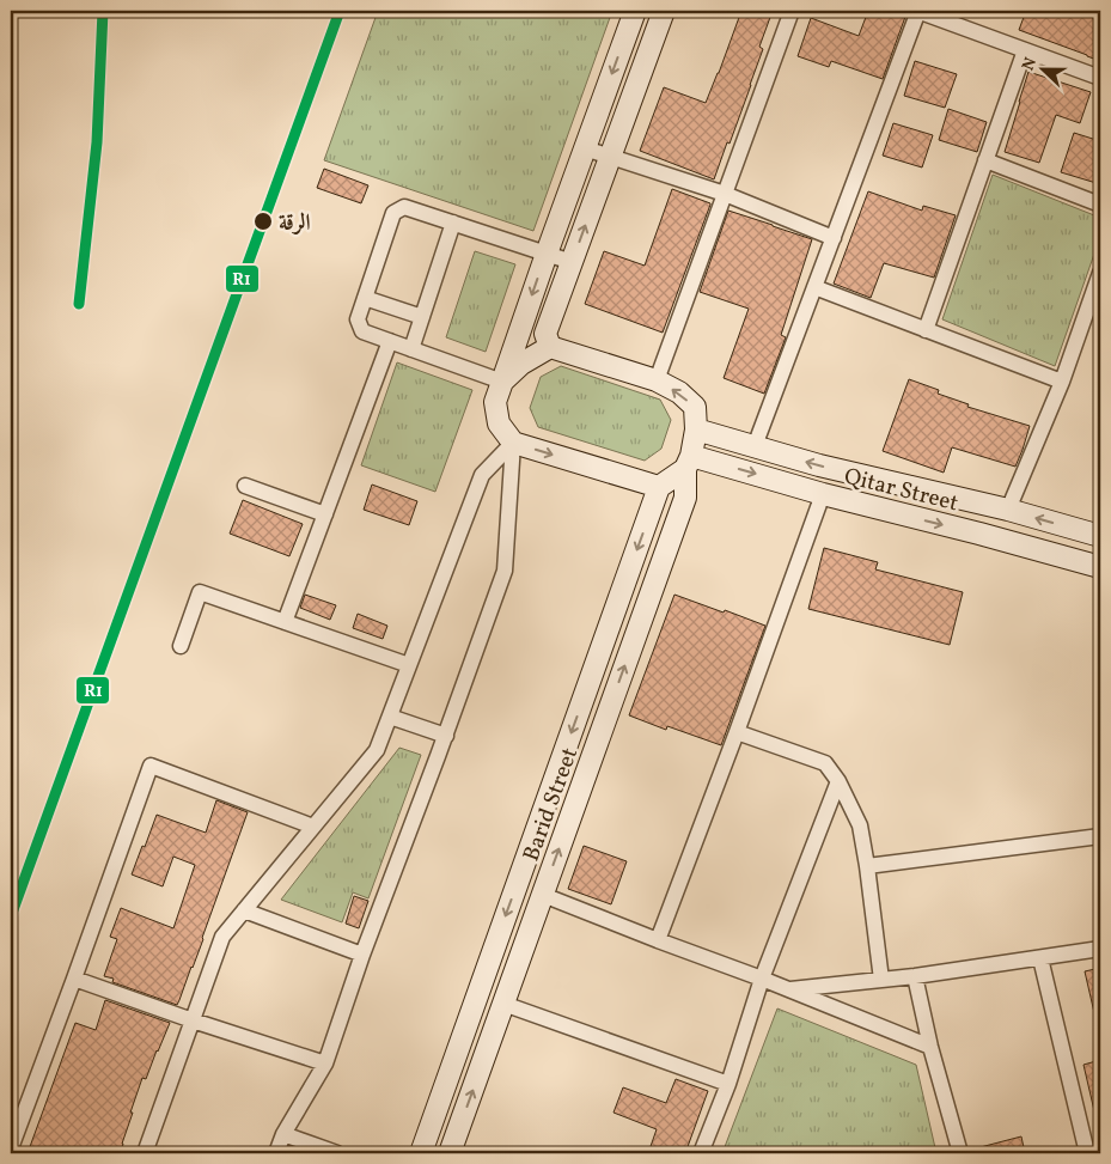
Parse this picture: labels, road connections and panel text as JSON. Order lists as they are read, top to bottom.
{
  "streets": {
    "main road": ["Qitar Street", "Barid Street"]
  },
  "crossings": [
    ["Qitar Street", "Barid Street"]
  ],
  "places": ["الرقة"],
  "lines": ["transit line R1"],
  "north": "left"
}
